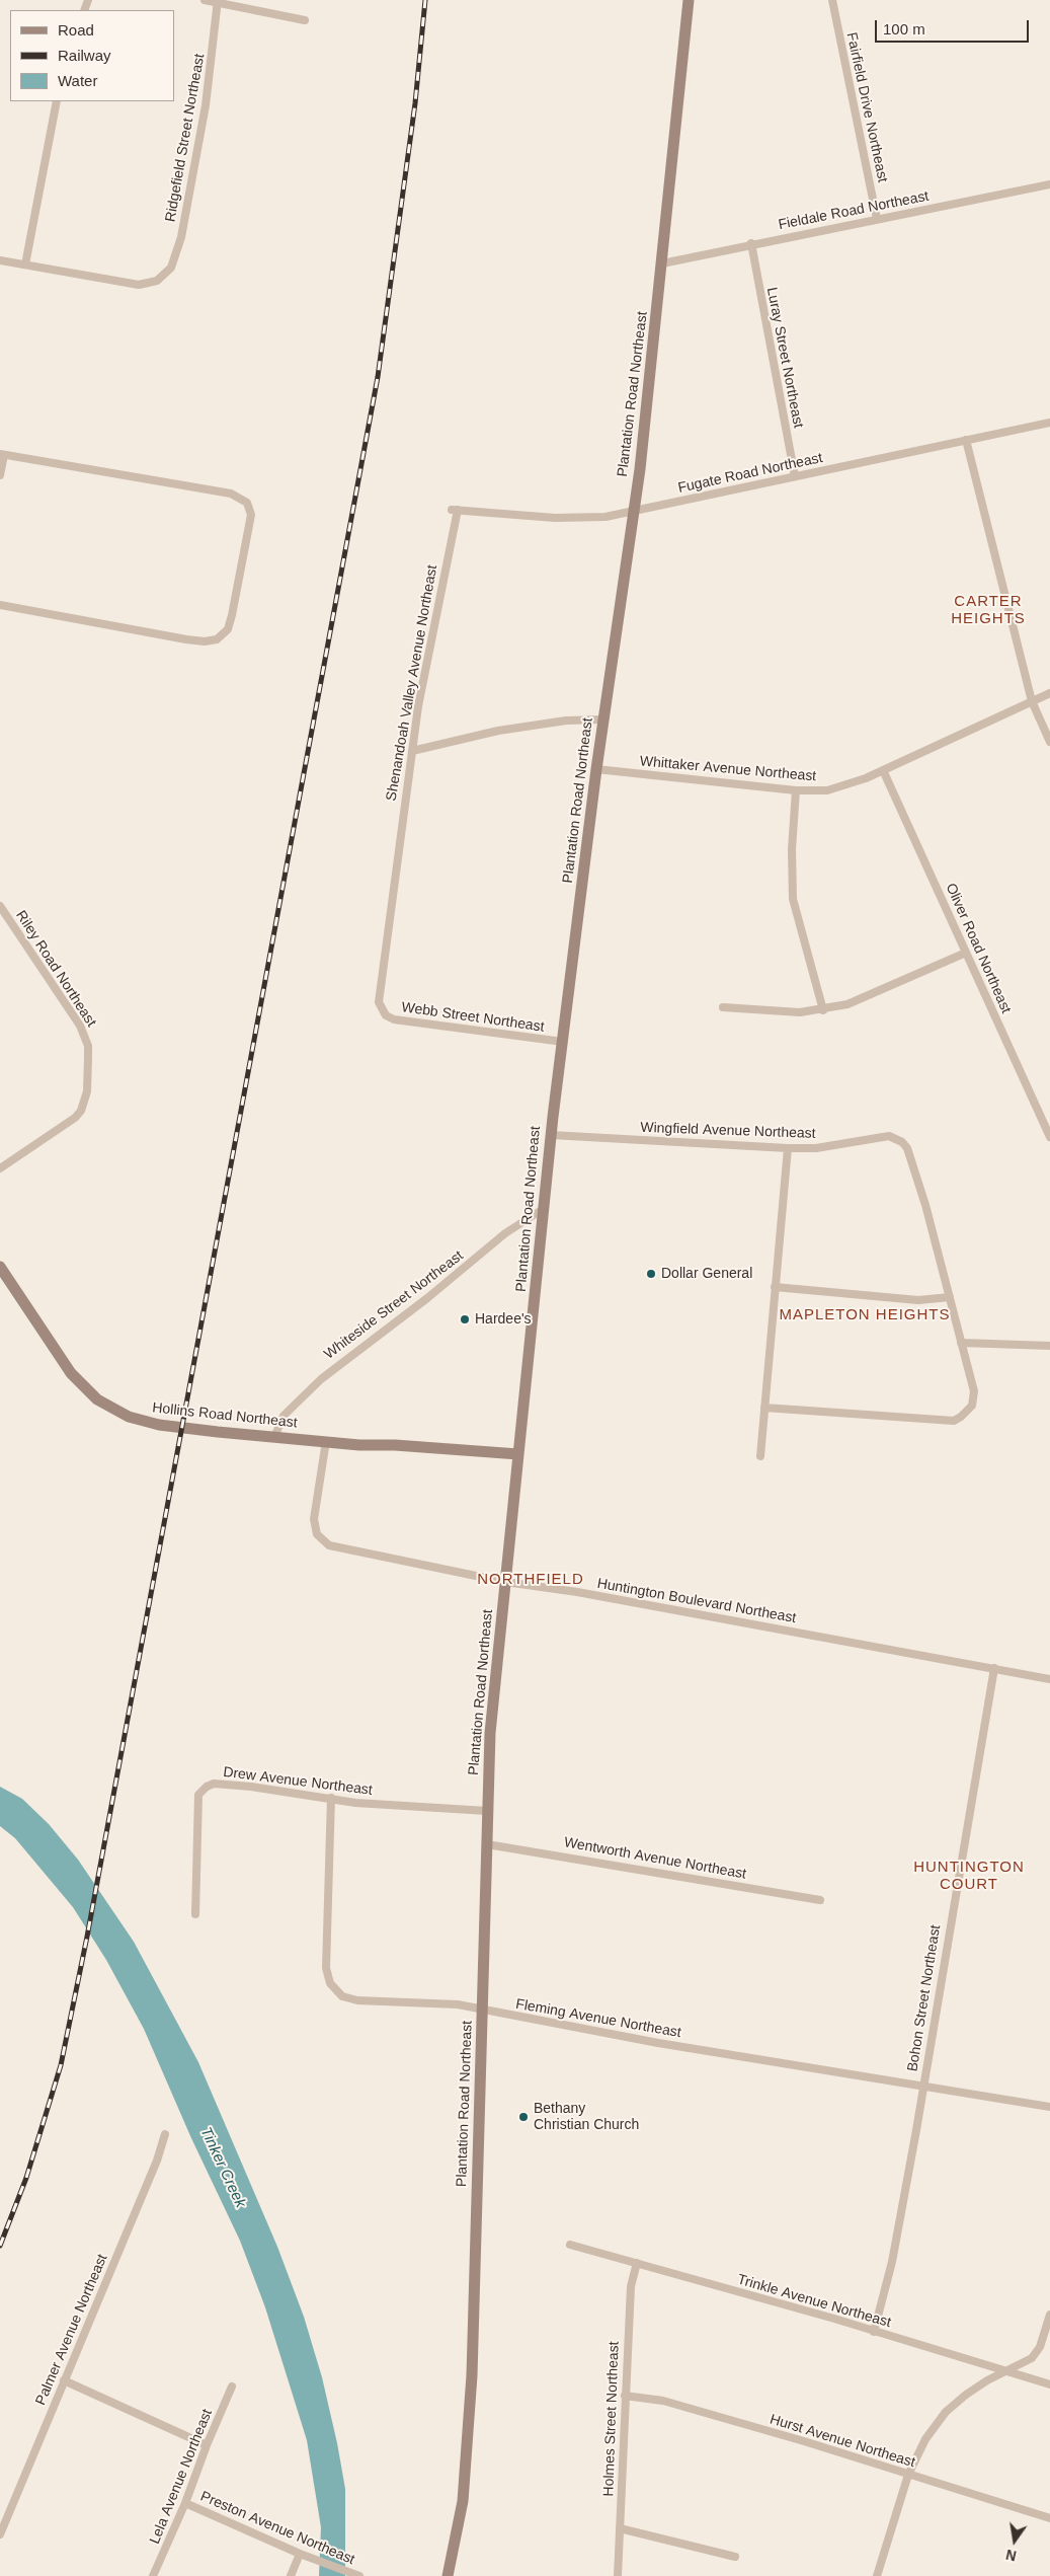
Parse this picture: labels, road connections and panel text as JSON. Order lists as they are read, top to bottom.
{
  "streets": {
    "main road": ["Plantation Road Northeast", "Hollins Road Northeast"],
    "street": [
      "Fairfield Drive Northeast",
      "Ridgefield Street Northeast",
      "Fieldale Road Northeast",
      "Luray Street Northeast",
      "Fugate Road Northeast",
      "Shenandoah Valley Avenue Northeast",
      "Whittaker Avenue Northeast",
      "Oliver Road Northeast",
      "Riley Road Northeast",
      "Webb Street Northeast",
      "Wingfield Avenue Northeast",
      "Whiteside Street Northeast",
      "Huntington Boulevard Northeast",
      "Drew Avenue Northeast",
      "Wentworth Avenue Northeast",
      "Bohon Street Northeast",
      "Fleming Avenue Northeast",
      "Trinkle Avenue Northeast",
      "Palmer Avenue Northeast",
      "Holmes Street Northeast",
      "Hurst Avenue Northeast",
      "Lela Avenue Northeast",
      "Preston Avenue Northeast"
    ]
  },
  "crossings": [
    ["Fairfield Drive Northeast", "Fieldale Road Northeast"],
    ["Fieldale Road Northeast", "Luray Street Northeast"],
    ["Fieldale Road Northeast", "Plantation Road Northeast"],
    ["Luray Street Northeast", "Fugate Road Northeast"],
    ["Plantation Road Northeast", "Fugate Road Northeast"],
    ["Plantation Road Northeast", "Whittaker Avenue Northeast"],
    ["Plantation Road Northeast", "Webb Street Northeast"],
    ["Plantation Road Northeast", "Wingfield Avenue Northeast"],
    ["Plantation Road Northeast", "Whiteside Street Northeast"],
    ["Plantation Road Northeast", "Hollins Road Northeast"],
    ["Plantation Road Northeast", "Huntington Boulevard Northeast"],
    ["Plantation Road Northeast", "Drew Avenue Northeast"],
    ["Plantation Road Northeast", "Wentworth Avenue Northeast"],
    ["Plantation Road Northeast", "Fleming Avenue Northeast"],
    ["Fugate Road Northeast", "Shenandoah Valley Avenue Northeast"],
    ["Shenandoah Valley Avenue Northeast", "Webb Street Northeast"],
    ["Whittaker Avenue Northeast", "Oliver Road Northeast"],
    ["Whiteside Street Northeast", "Hollins Road Northeast"],
    ["Hollins Road Northeast", "Huntington Boulevard Northeast"],
    ["Huntington Boulevard Northeast", "Bohon Street Northeast"],
    ["Drew Avenue Northeast", "Fleming Avenue Northeast"],
    ["Bohon Street Northeast", "Fleming Avenue Northeast"],
    ["Bohon Street Northeast", "Trinkle Avenue Northeast"],
    ["Trinkle Avenue Northeast", "Holmes Street Northeast"],
    ["Holmes Street Northeast", "Hurst Avenue Northeast"],
    ["Lela Avenue Northeast", "Preston Avenue Northeast"]
  ],
  "districts": [
    "CARTER HEIGHTS",
    "MAPLETON HEIGHTS",
    "NORTHFIELD",
    "HUNTINGTON COURT"
  ],
  "water": ["Tinker Creek"],
  "places": ["Dollar General", "Hardee's", "Bethany Christian Church"],
  "legend": ["Road", "Railway", "Water"],
  "scale_bar": "100 m",
  "north": "bottom"
}
